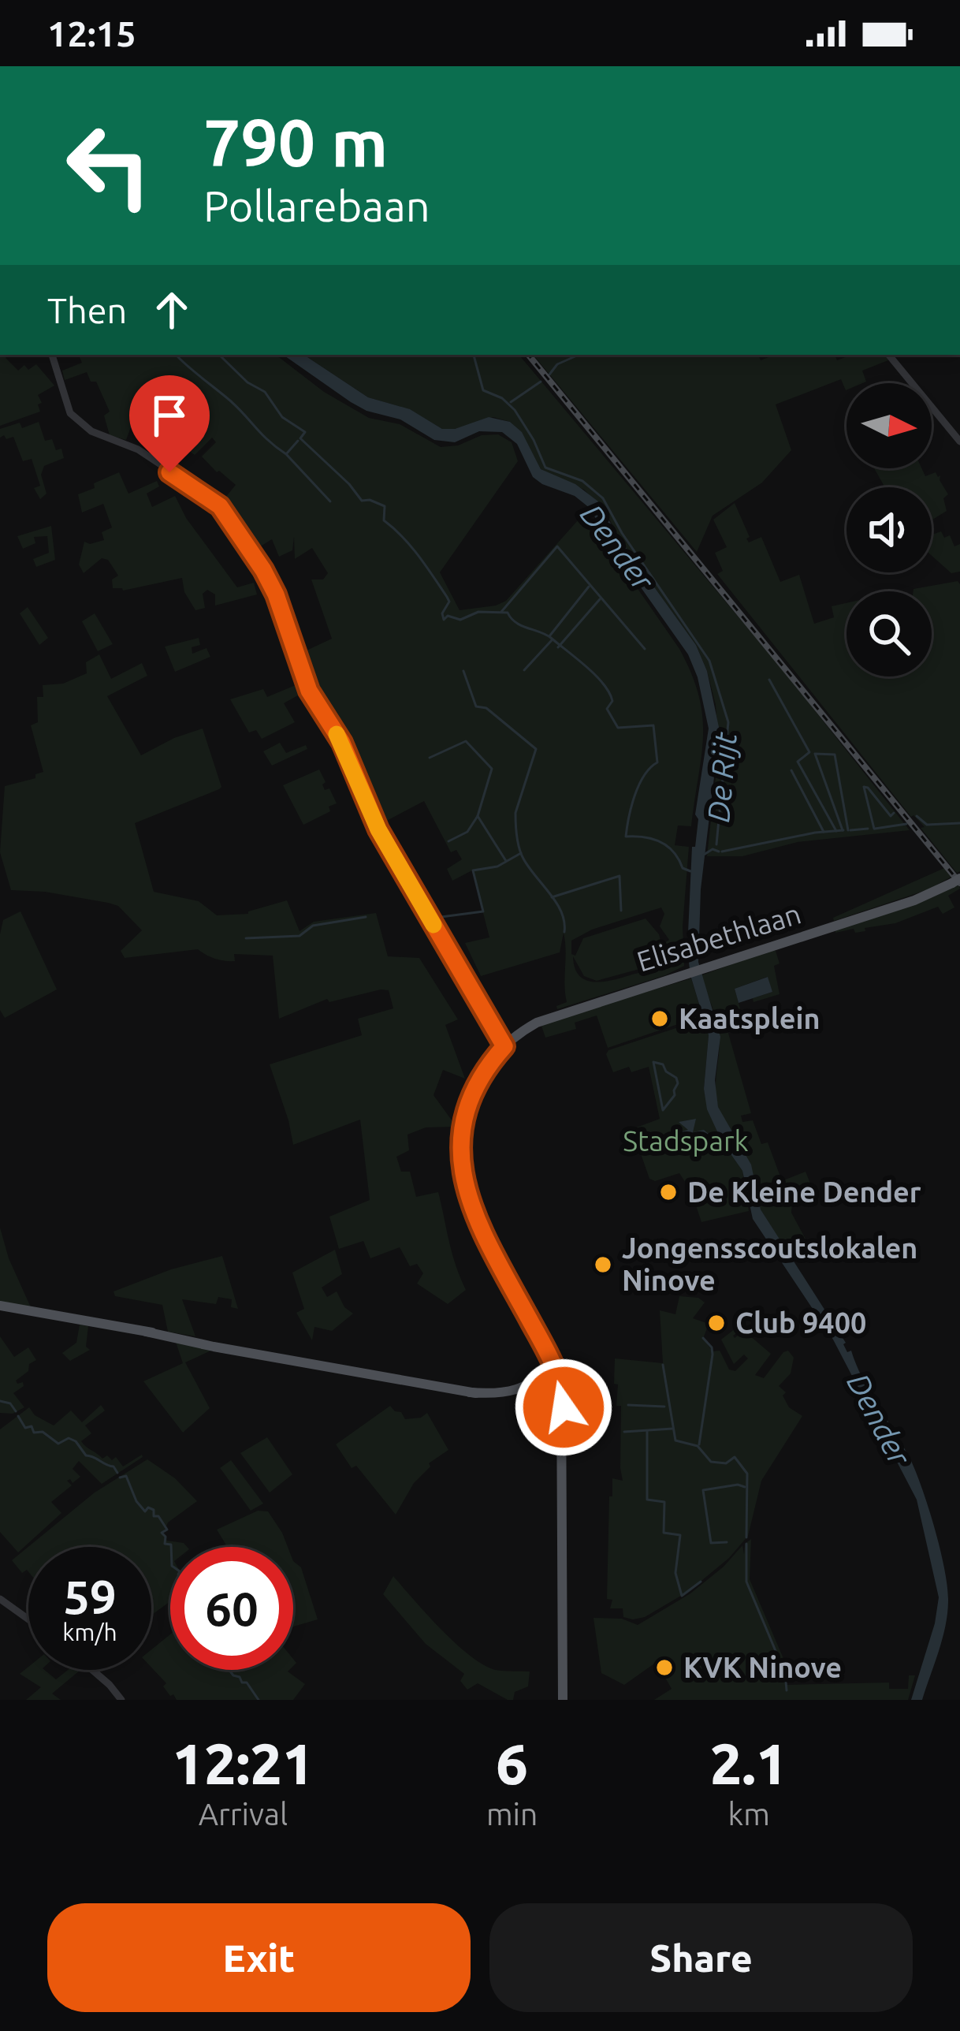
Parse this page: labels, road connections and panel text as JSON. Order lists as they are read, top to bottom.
{
  "streets": {
    "main road": ["Elisabethlaan"]
  },
  "water": ["Dender", "De Rijt"],
  "parks": ["Stadspark"],
  "places": [
    "Kaatsplein",
    "De Kleine Dender",
    "Jongensscoutslokalen Ninove",
    "Club 9400",
    "KVK Ninove"
  ],
  "north": "right",
  "page": {
    "status": "12:15",
    "turn": ["790 m", "Pollarebaan"],
    "then": "Then",
    "speed": "59 km/h",
    "limit": "60",
    "eta": [
      "12:21",
      "Arrival",
      "6",
      "min",
      "2.1",
      "km"
    ],
    "buttons": ["Exit", "Share"]
  }
}
